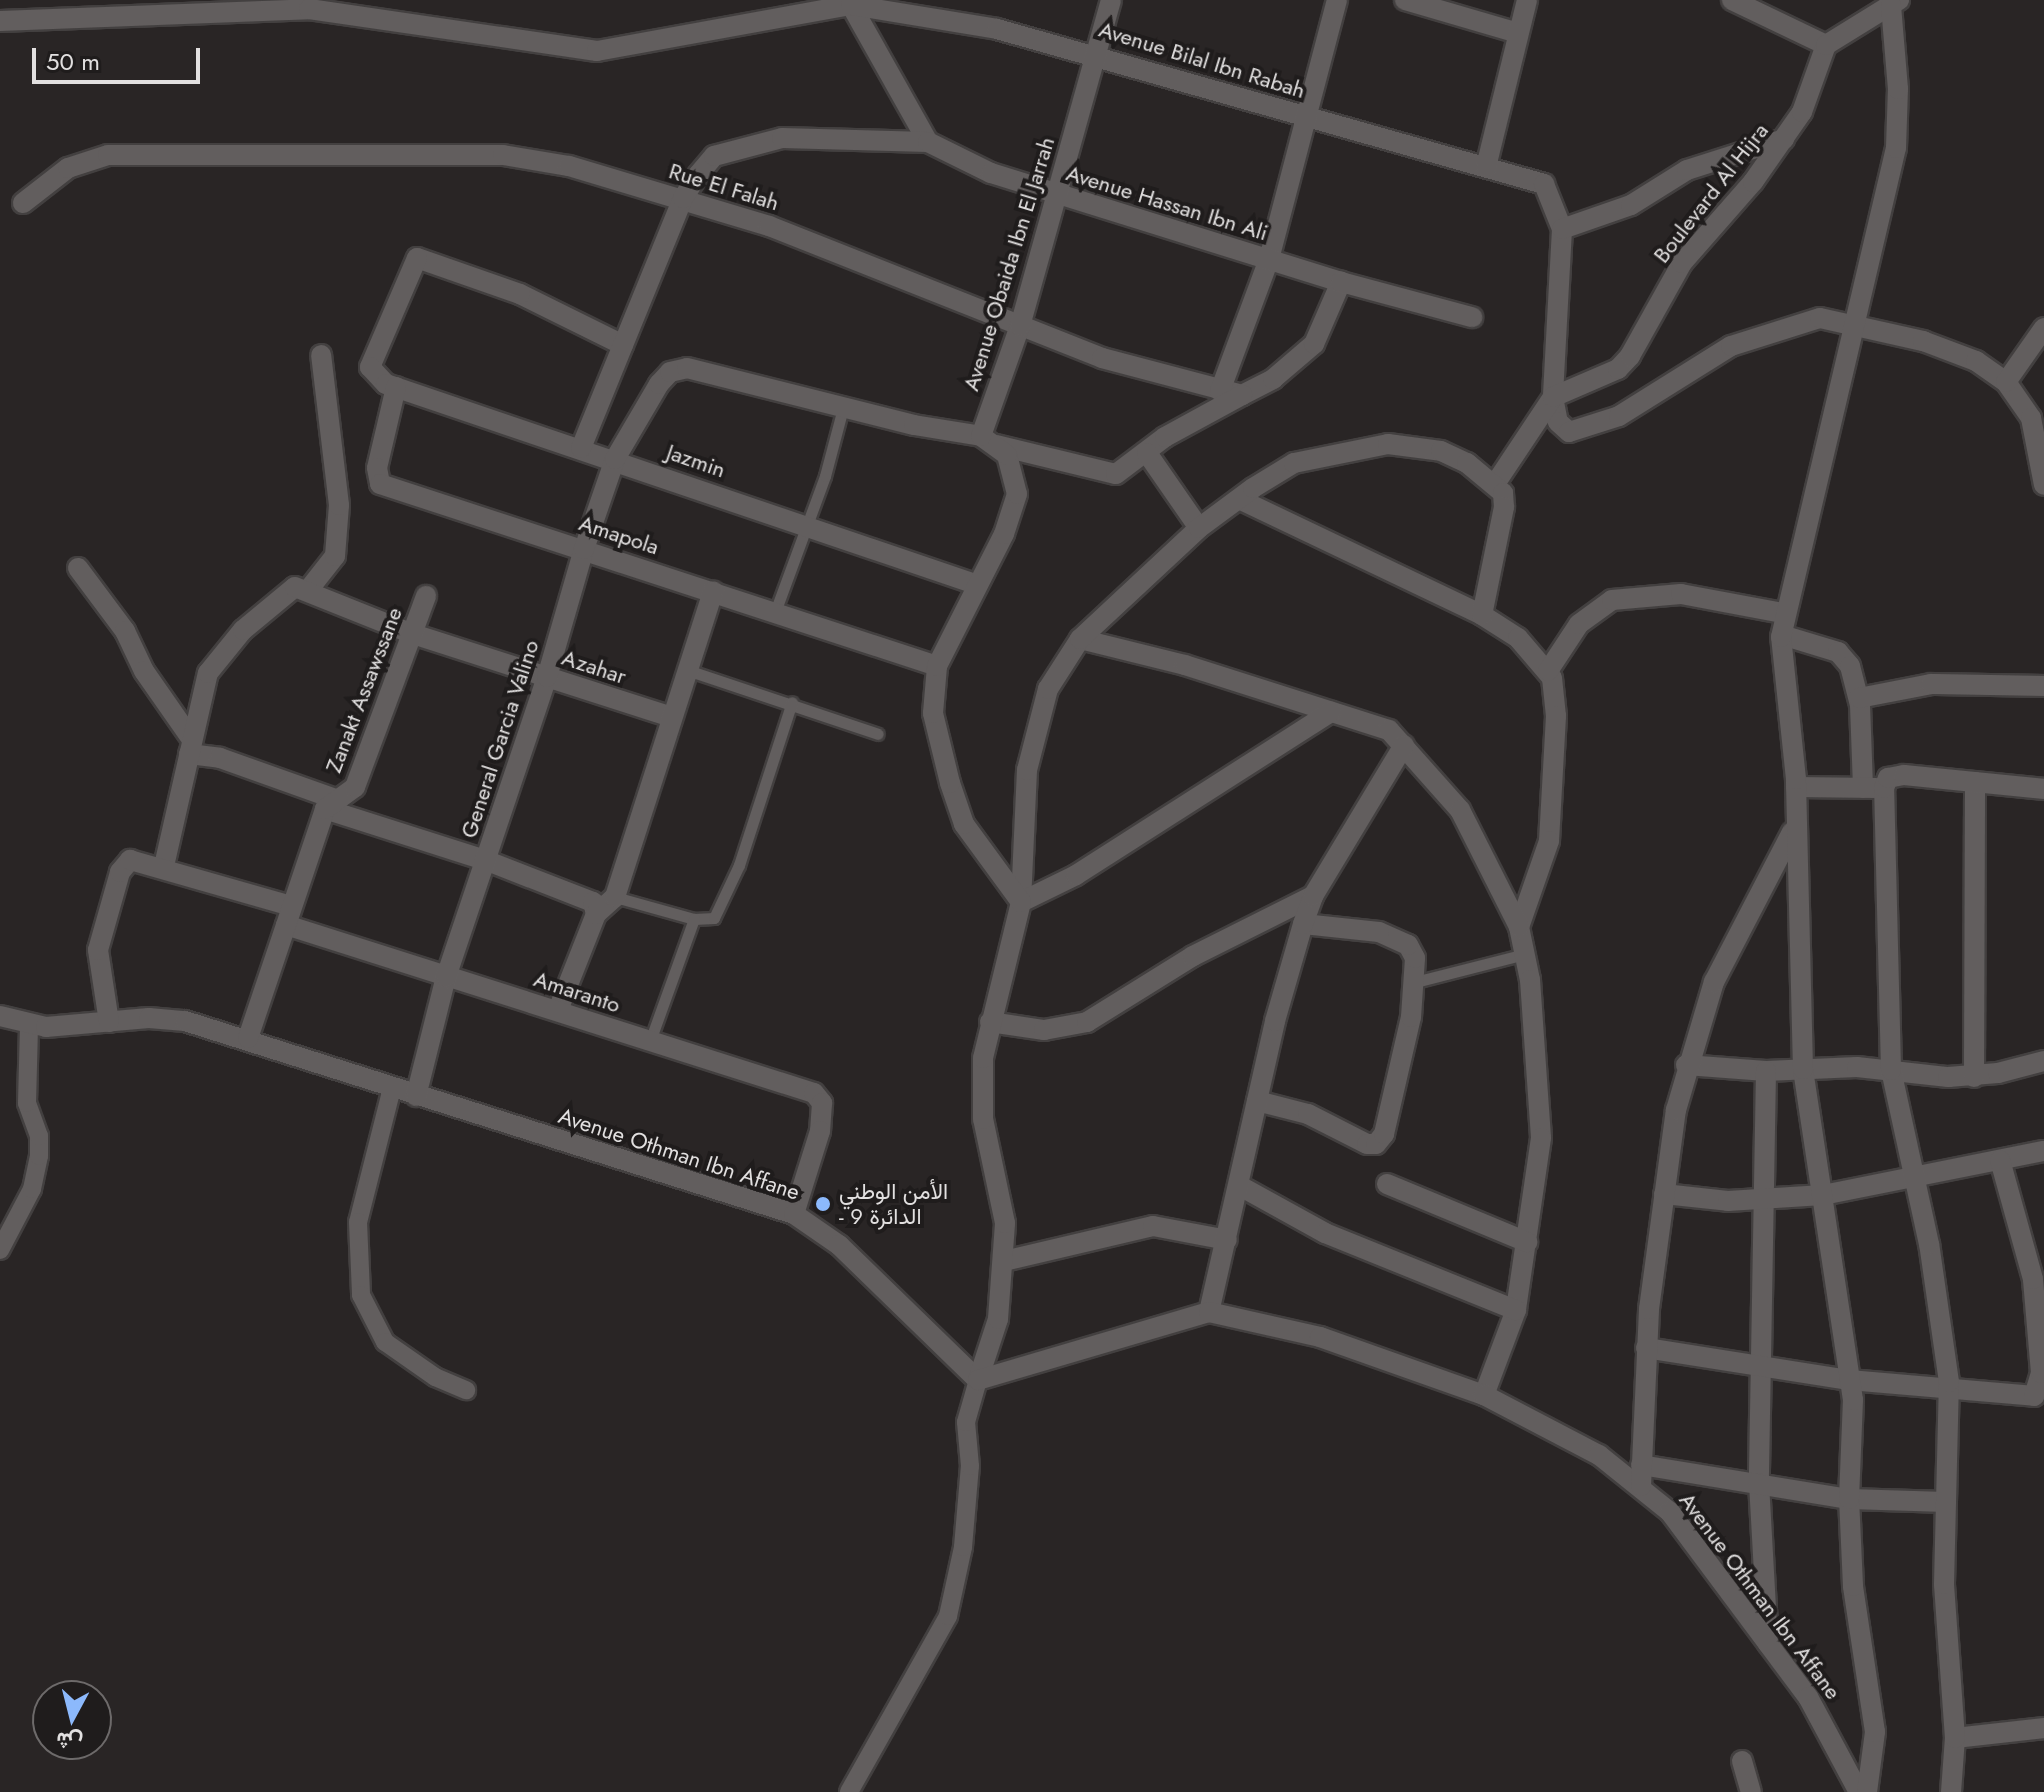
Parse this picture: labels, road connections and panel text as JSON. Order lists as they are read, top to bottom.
{
  "streets": {
    "street": [
      "Avenue Bilal Ibn Rabah",
      "Rue El Falah",
      "Boulevard Al Hijra",
      "Avenue Hassan Ibn Ali",
      "Avenue Obaida Ibn El Jarrah",
      "Jazmin",
      "Amapola",
      "Azahar",
      "Zanakt Assawssane",
      "General Garcia Valino",
      "Amaranto",
      "Avenue Othman Ibn Affane"
    ]
  },
  "crossings": [
    ["Avenue Bilal Ibn Rabah", "Boulevard Al Hijra"],
    ["Avenue Bilal Ibn Rabah", "Avenue Obaida Ibn El Jarrah"],
    ["Rue El Falah", "Avenue Hassan Ibn Ali"],
    ["Rue El Falah", "Avenue Obaida Ibn El Jarrah"],
    ["Rue El Falah", "General Garcia Valino"],
    ["Avenue Hassan Ibn Ali", "Avenue Obaida Ibn El Jarrah"],
    ["Avenue Hassan Ibn Ali", "Jazmin"],
    ["Avenue Obaida Ibn El Jarrah", "General Garcia Valino"],
    ["Jazmin", "Amapola"],
    ["Jazmin", "General Garcia Valino"],
    ["Amapola", "General Garcia Valino"],
    ["Azahar", "Zanakt Assawssane"],
    ["Azahar", "General Garcia Valino"],
    ["Zanakt Assawssane", "Amaranto"],
    ["Zanakt Assawssane", "Avenue Othman Ibn Affane"],
    ["General Garcia Valino", "Amaranto"],
    ["General Garcia Valino", "Avenue Othman Ibn Affane"],
    ["Amaranto", "Avenue Othman Ibn Affane"]
  ],
  "places": ["الأمن الوطني - الدائرة 9"],
  "scale_bar": "50 m",
  "north": "bottom"
}
